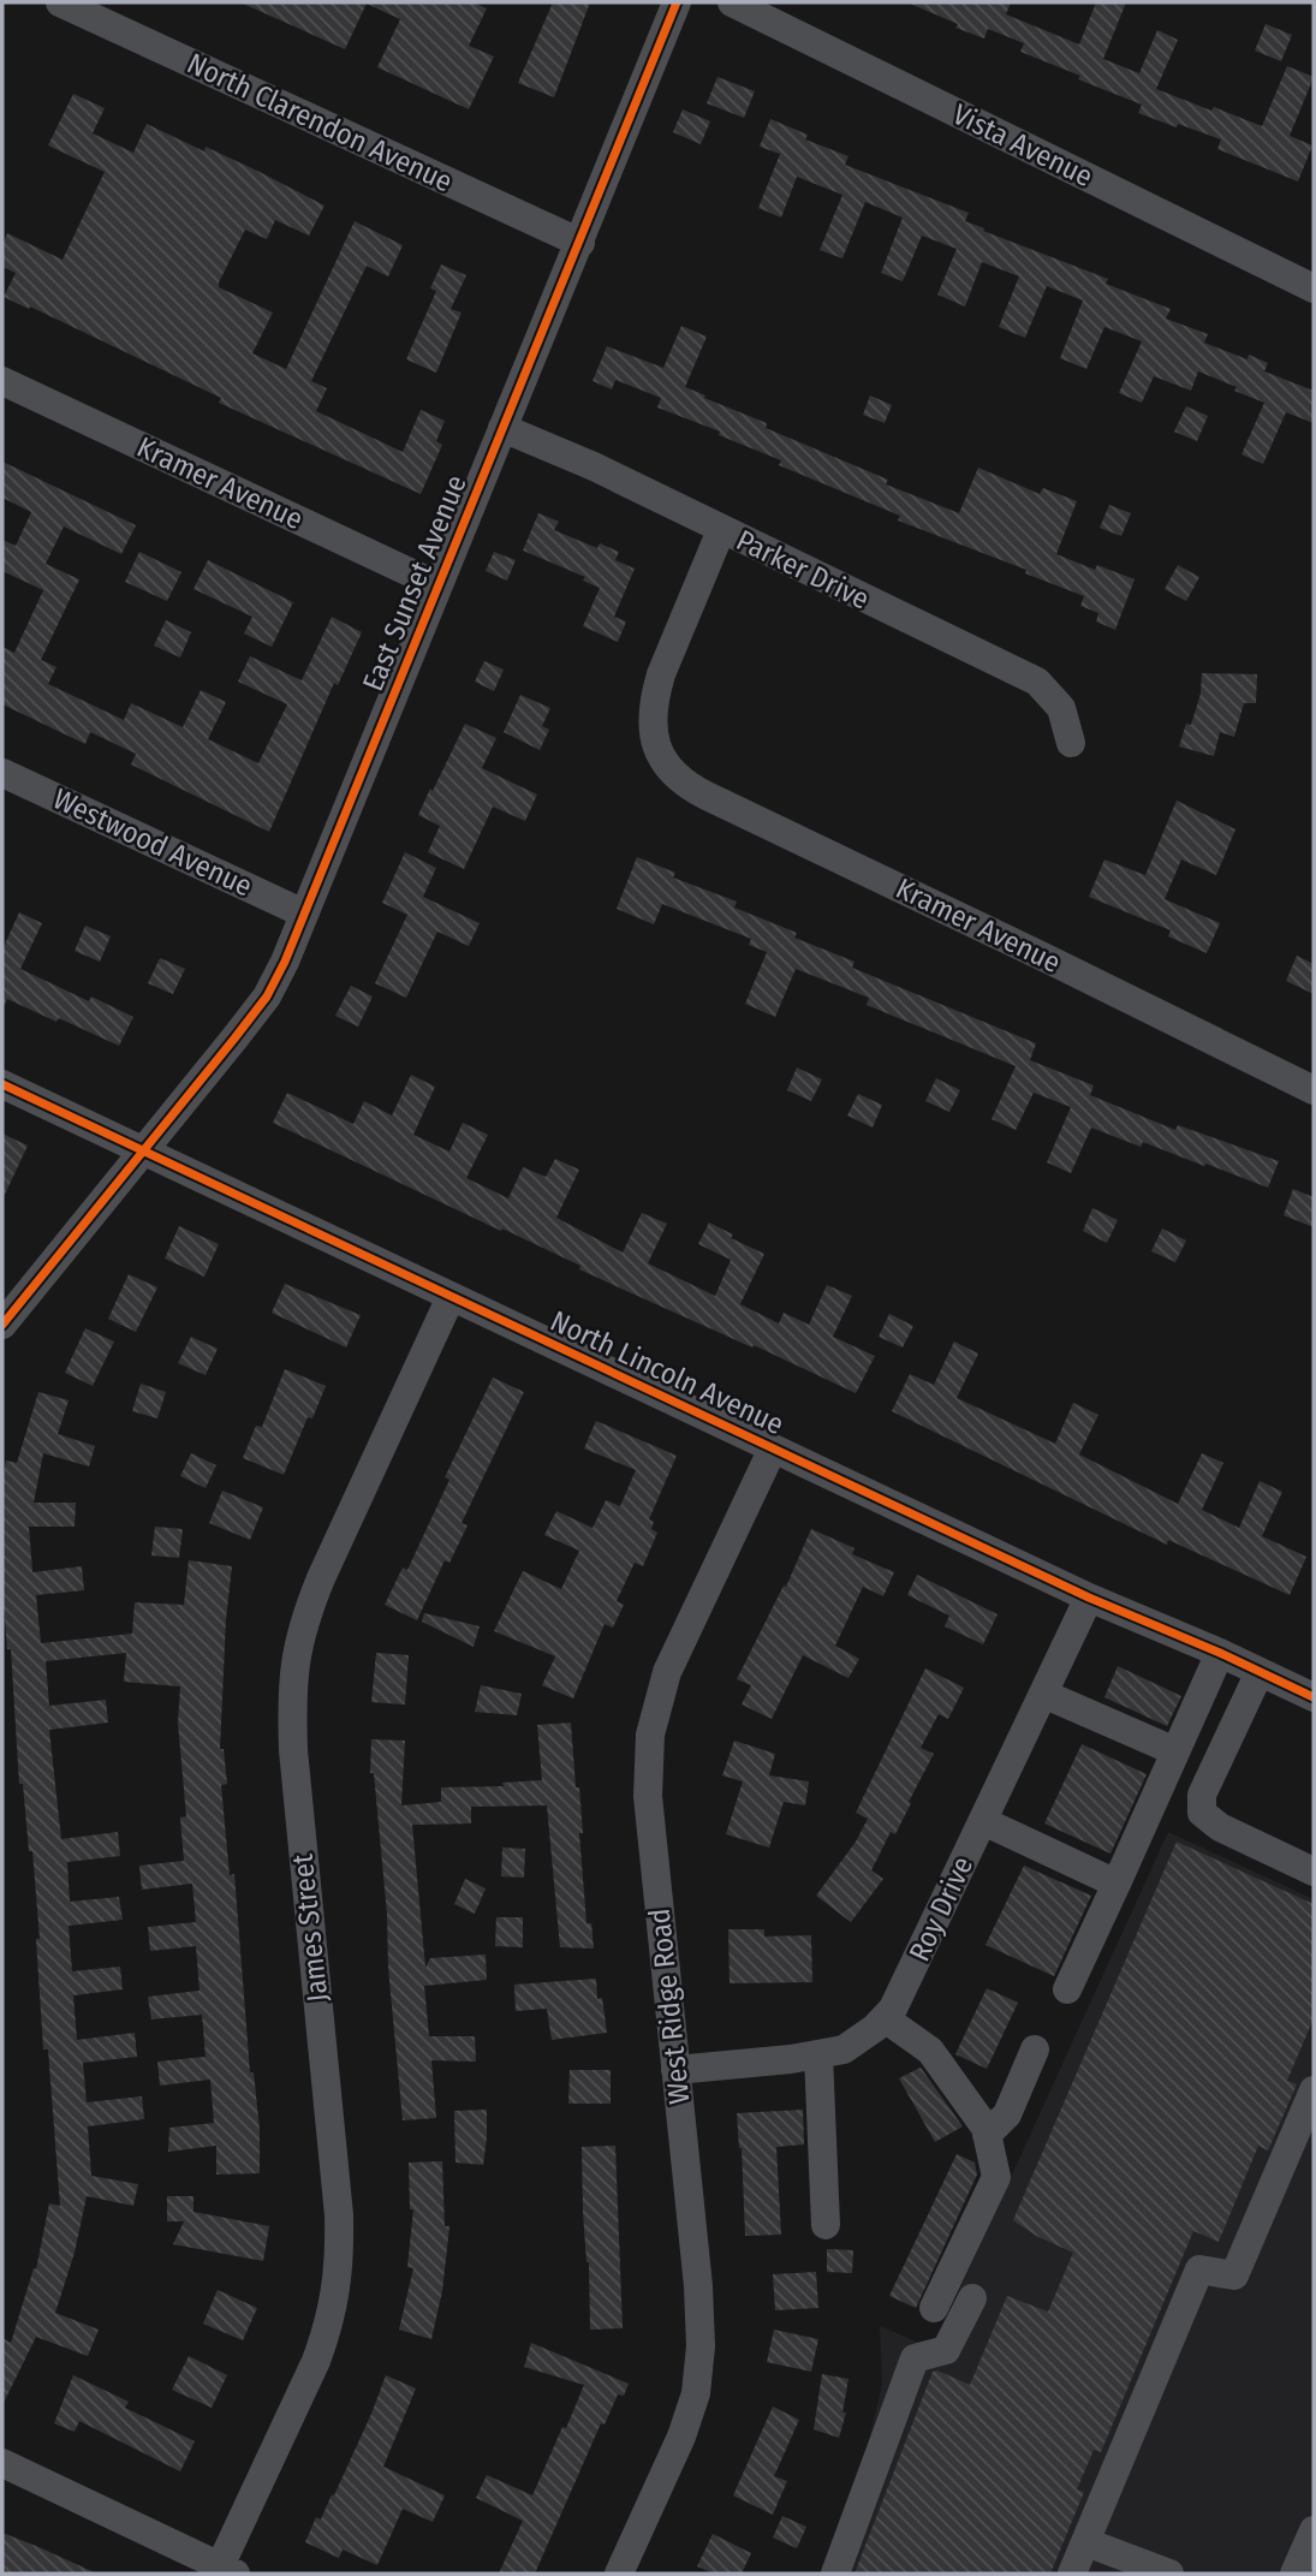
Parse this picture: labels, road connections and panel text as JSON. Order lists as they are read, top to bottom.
{
  "streets": {
    "street": [
      "North Clarendon Avenue",
      "Vista Avenue",
      "Kramer Avenue",
      "Parker Drive",
      "East Sunset Avenue",
      "Westwood Avenue",
      "North Lincoln Avenue",
      "Roy Drive",
      "James Street",
      "West Ridge Road"
    ]
  },
  "crossings": [
    ["North Clarendon Avenue", "East Sunset Avenue"],
    ["Kramer Avenue", "Parker Drive"],
    ["Kramer Avenue", "East Sunset Avenue"],
    ["Parker Drive", "East Sunset Avenue"],
    ["East Sunset Avenue", "Westwood Avenue"],
    ["East Sunset Avenue", "North Lincoln Avenue"],
    ["North Lincoln Avenue", "Roy Drive"],
    ["North Lincoln Avenue", "James Street"],
    ["North Lincoln Avenue", "West Ridge Road"],
    ["Roy Drive", "West Ridge Road"]
  ]
}
